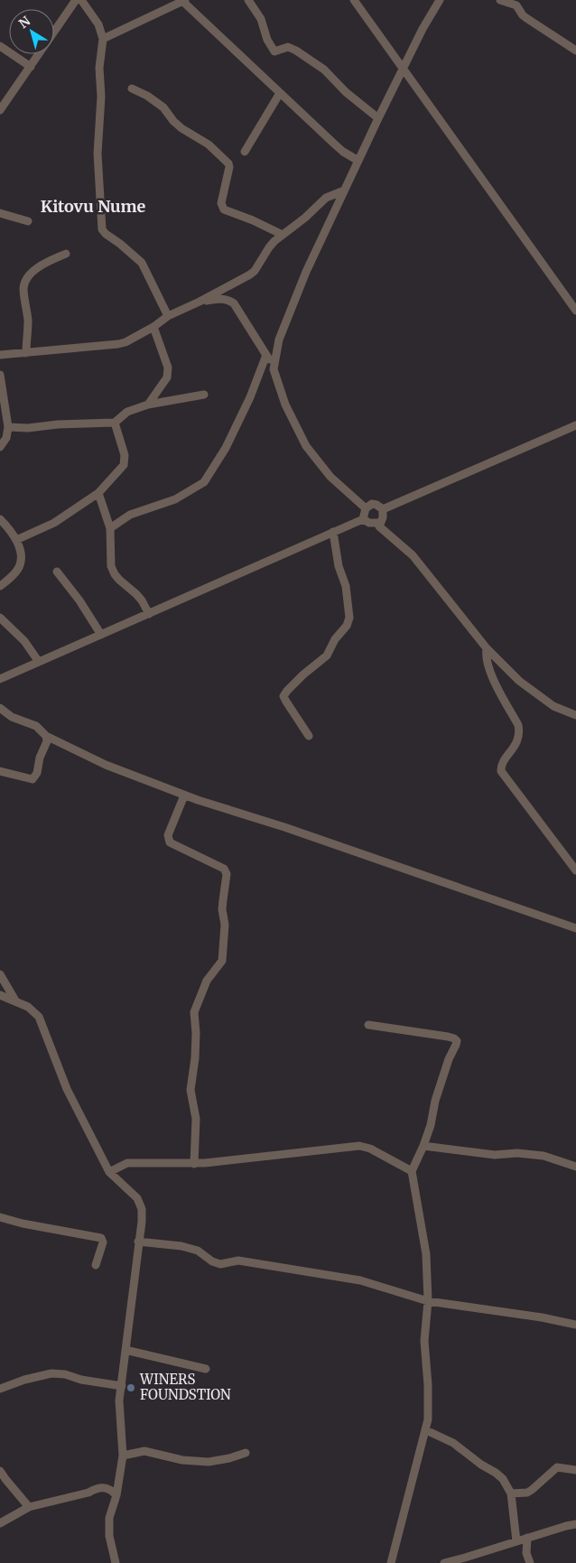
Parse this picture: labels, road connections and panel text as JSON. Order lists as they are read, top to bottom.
{
  "districts": ["Kitovu Nume"],
  "places": ["WINERS FOUNDSTION"],
  "north": "top left"
}
